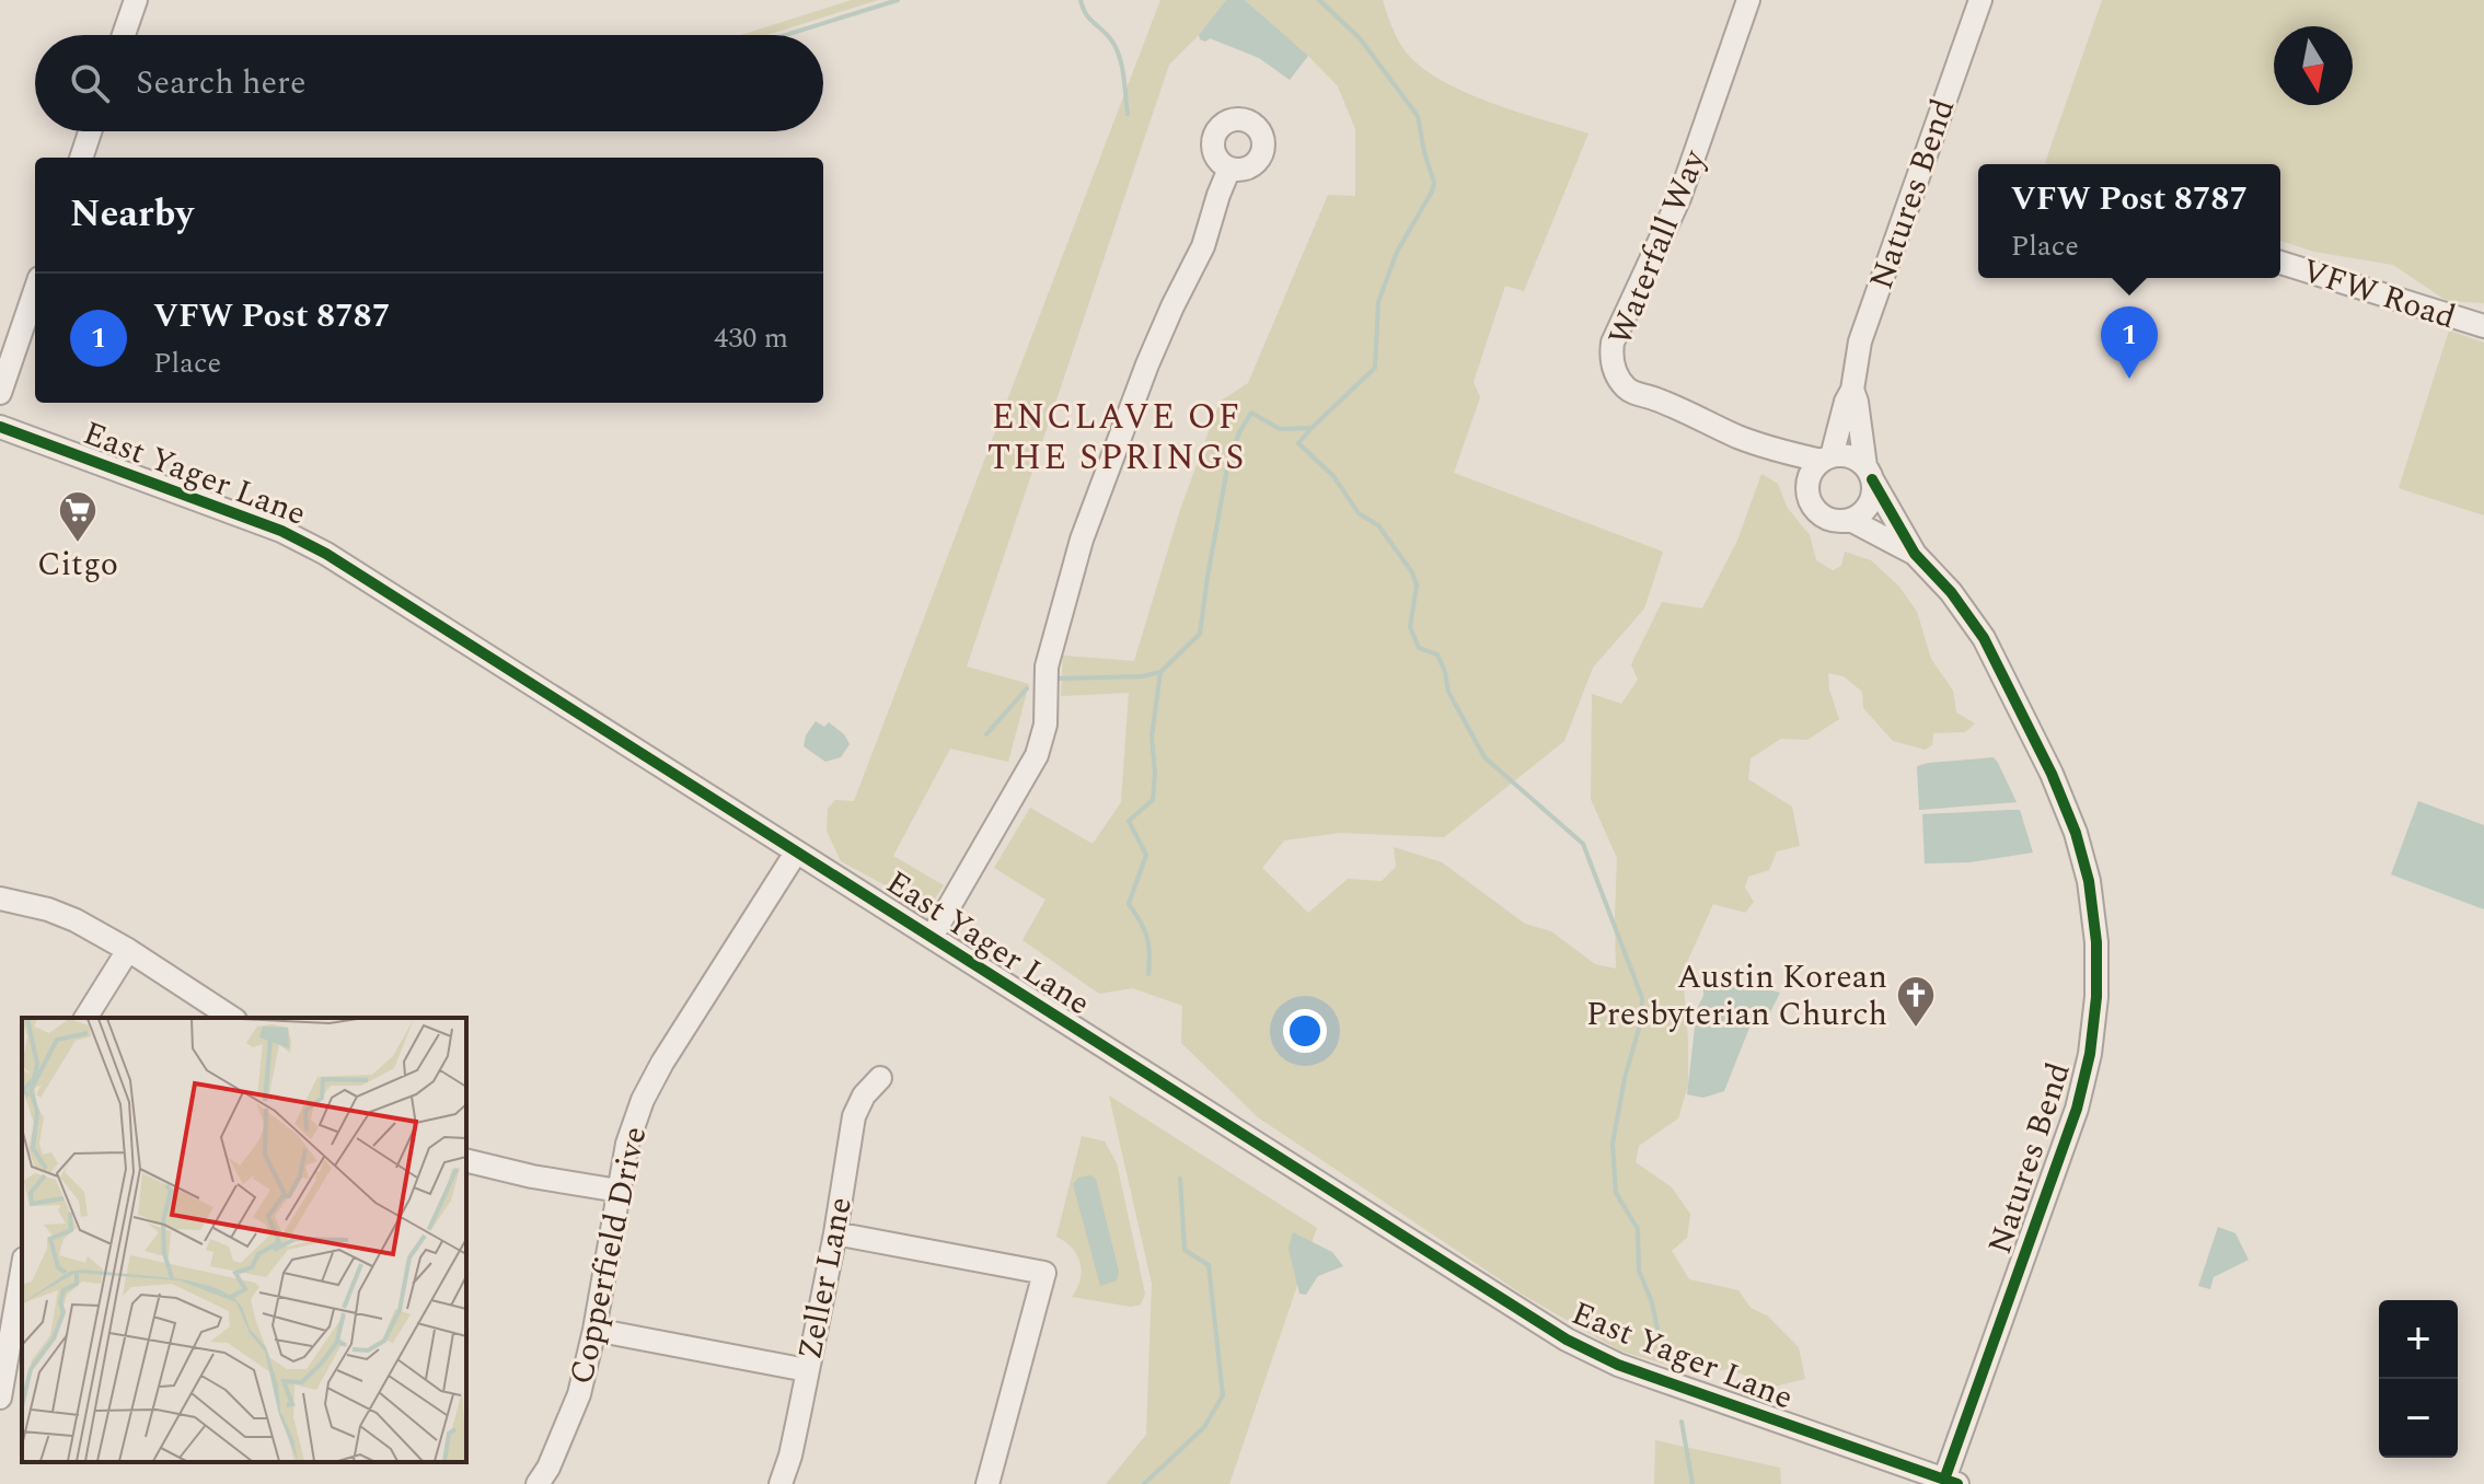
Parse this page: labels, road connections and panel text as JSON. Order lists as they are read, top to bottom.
{
  "streets": {
    "street": [
      "Natures Bend",
      "Waterfall Way",
      "VFW Road",
      "East Yager Lane",
      "Copperfield Drive",
      "Zeller Lane"
    ]
  },
  "crossings": [
    ["Natures Bend", "Waterfall Way"],
    ["Natures Bend", "East Yager Lane"],
    ["East Yager Lane", "Copperfield Drive"]
  ],
  "districts": ["ENCLAVE OF THE SPRINGS"],
  "places": {
    "supermarket": ["Citgo"],
    "church": ["Austin Korean Presbyterian Church"]
  },
  "north": "bottom",
  "page": {
    "search": "Search here",
    "heading": "Nearby",
    "popup": ["VFW Post 8787", "Place"],
    "list": [
      {
        "mark": "1",
        "name": "VFW Post 8787",
        "note": "Place",
        "value": "430 m"
      }
    ],
    "pins": "1",
    "map_buttons": ["+", "−"]
  }
}
